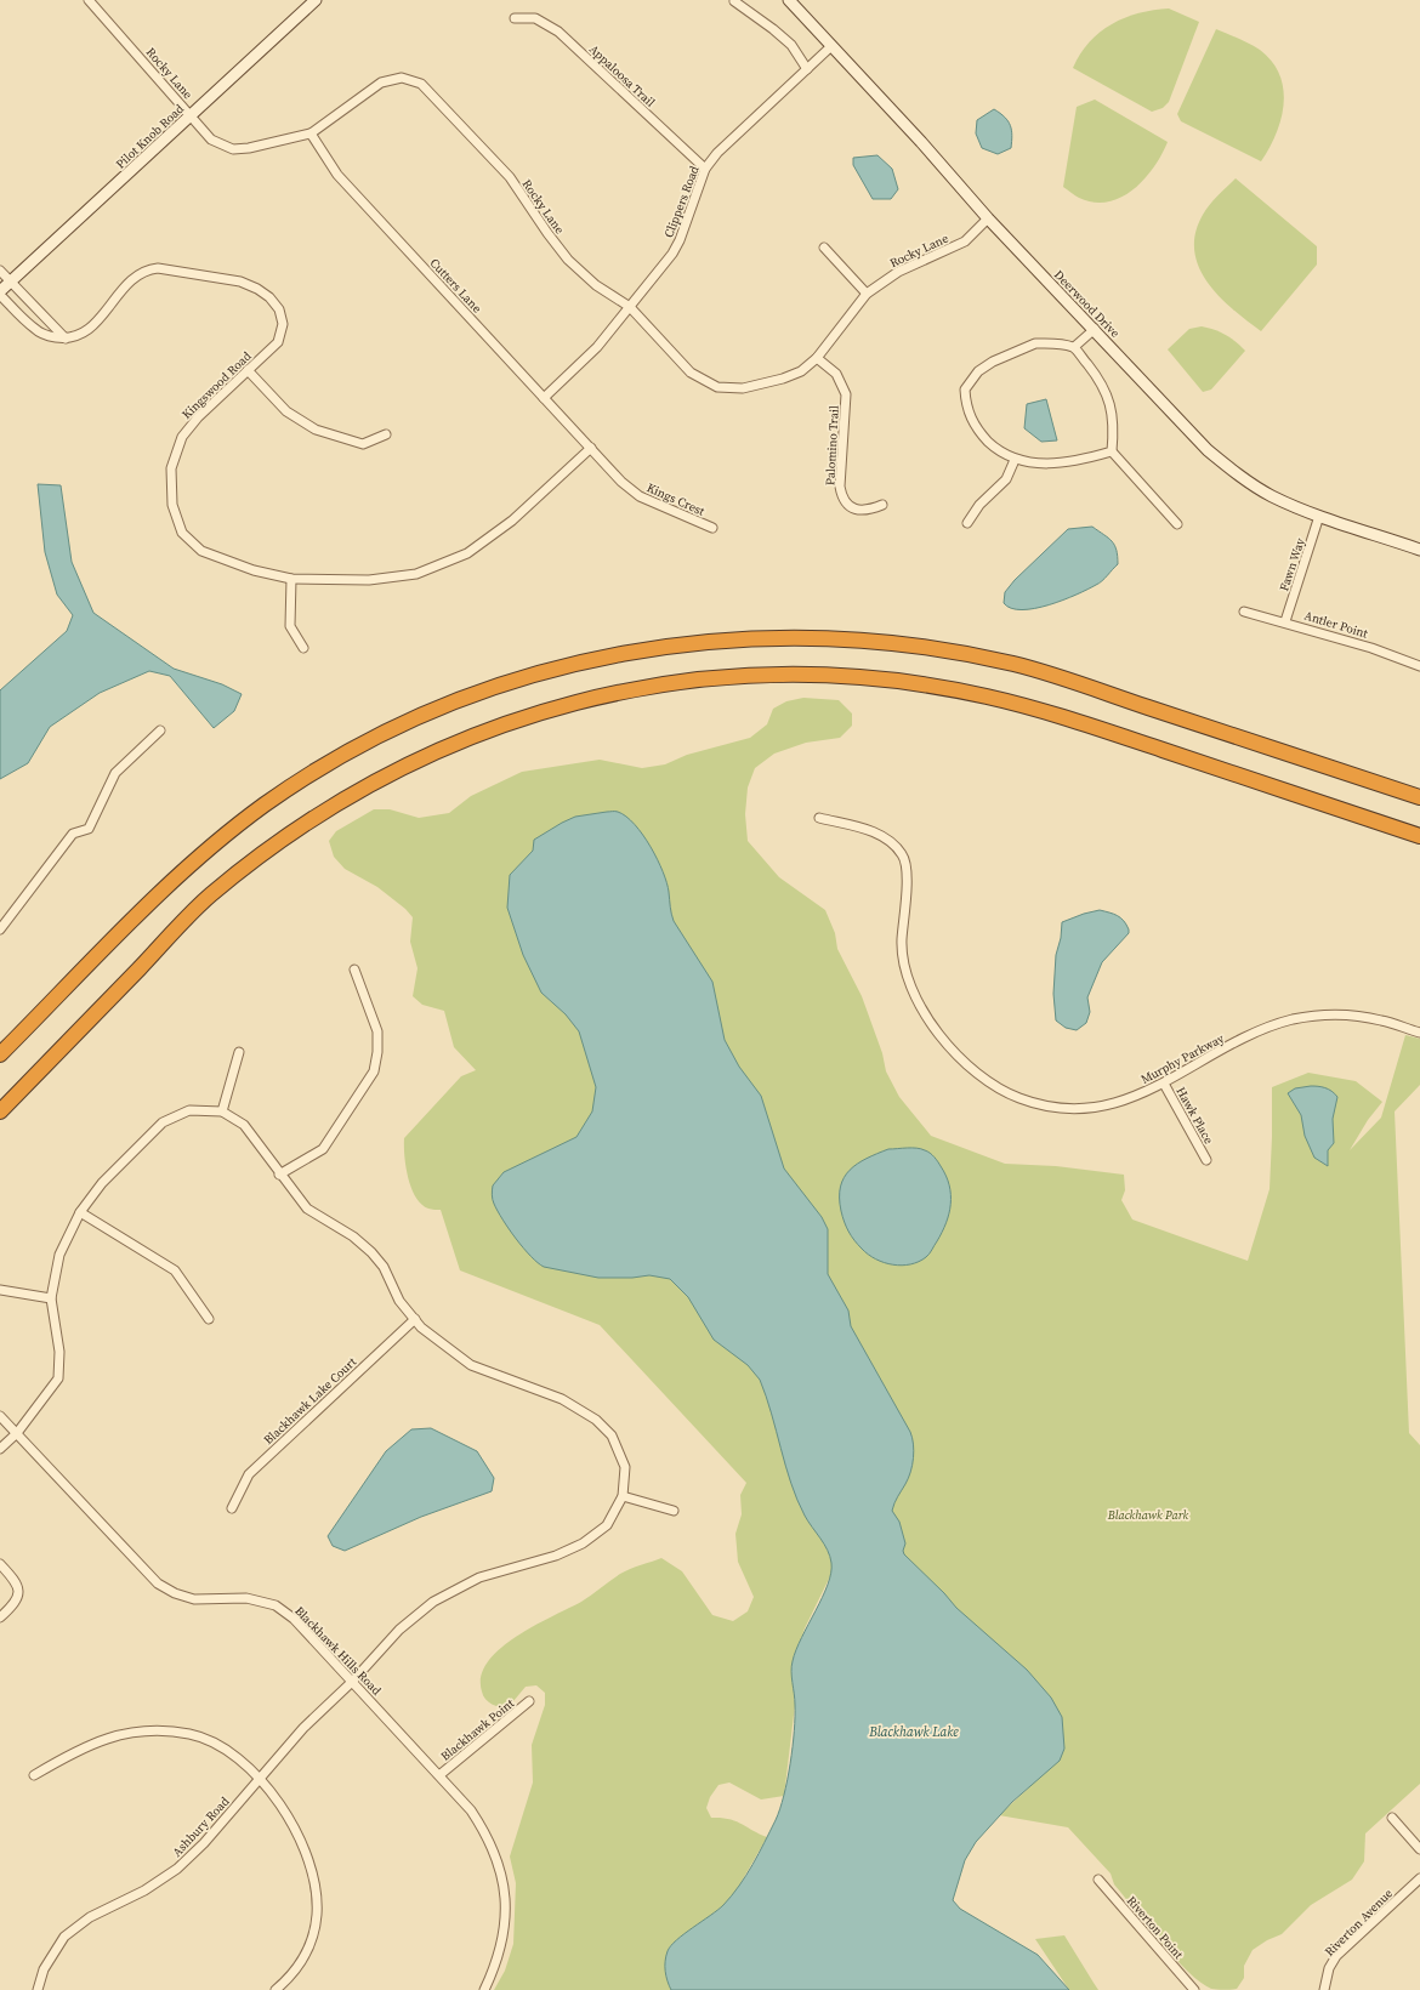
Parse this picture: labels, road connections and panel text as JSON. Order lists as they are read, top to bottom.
{
  "streets": {
    "street": [
      "Rocky Lane",
      "Appaloosa Trail",
      "Pilot Knob Road",
      "Clippers Road",
      "Cutters Lane",
      "Deerwood Drive",
      "Kingswood Road",
      "Palomino Trail",
      "Kings Crest",
      "Fawn Way",
      "Antler Point",
      "Murphy Parkway",
      "Hawk Place",
      "Blackhawk Lake Court",
      "Blackhawk Hills Road",
      "Blackhawk Point",
      "Ashbury Road",
      "Riverton Avenue",
      "Riverton Point"
    ]
  },
  "crossings": [
    ["Rocky Lane", "Pilot Knob Road"],
    ["Rocky Lane", "Clippers Road"],
    ["Rocky Lane", "Cutters Lane"],
    ["Rocky Lane", "Deerwood Drive"],
    ["Rocky Lane", "Palomino Trail"],
    ["Appaloosa Trail", "Clippers Road"],
    ["Clippers Road", "Cutters Lane"],
    ["Clippers Road", "Deerwood Drive"],
    ["Cutters Lane", "Kingswood Road"],
    ["Cutters Lane", "Kings Crest"],
    ["Deerwood Drive", "Fawn Way"],
    ["Kingswood Road", "Kings Crest"],
    ["Fawn Way", "Antler Point"],
    ["Murphy Parkway", "Hawk Place"],
    ["Blackhawk Hills Road", "Blackhawk Point"],
    ["Blackhawk Hills Road", "Ashbury Road"]
  ],
  "water": ["Blackhawk Lake"],
  "parks": ["Blackhawk Park"]
}
